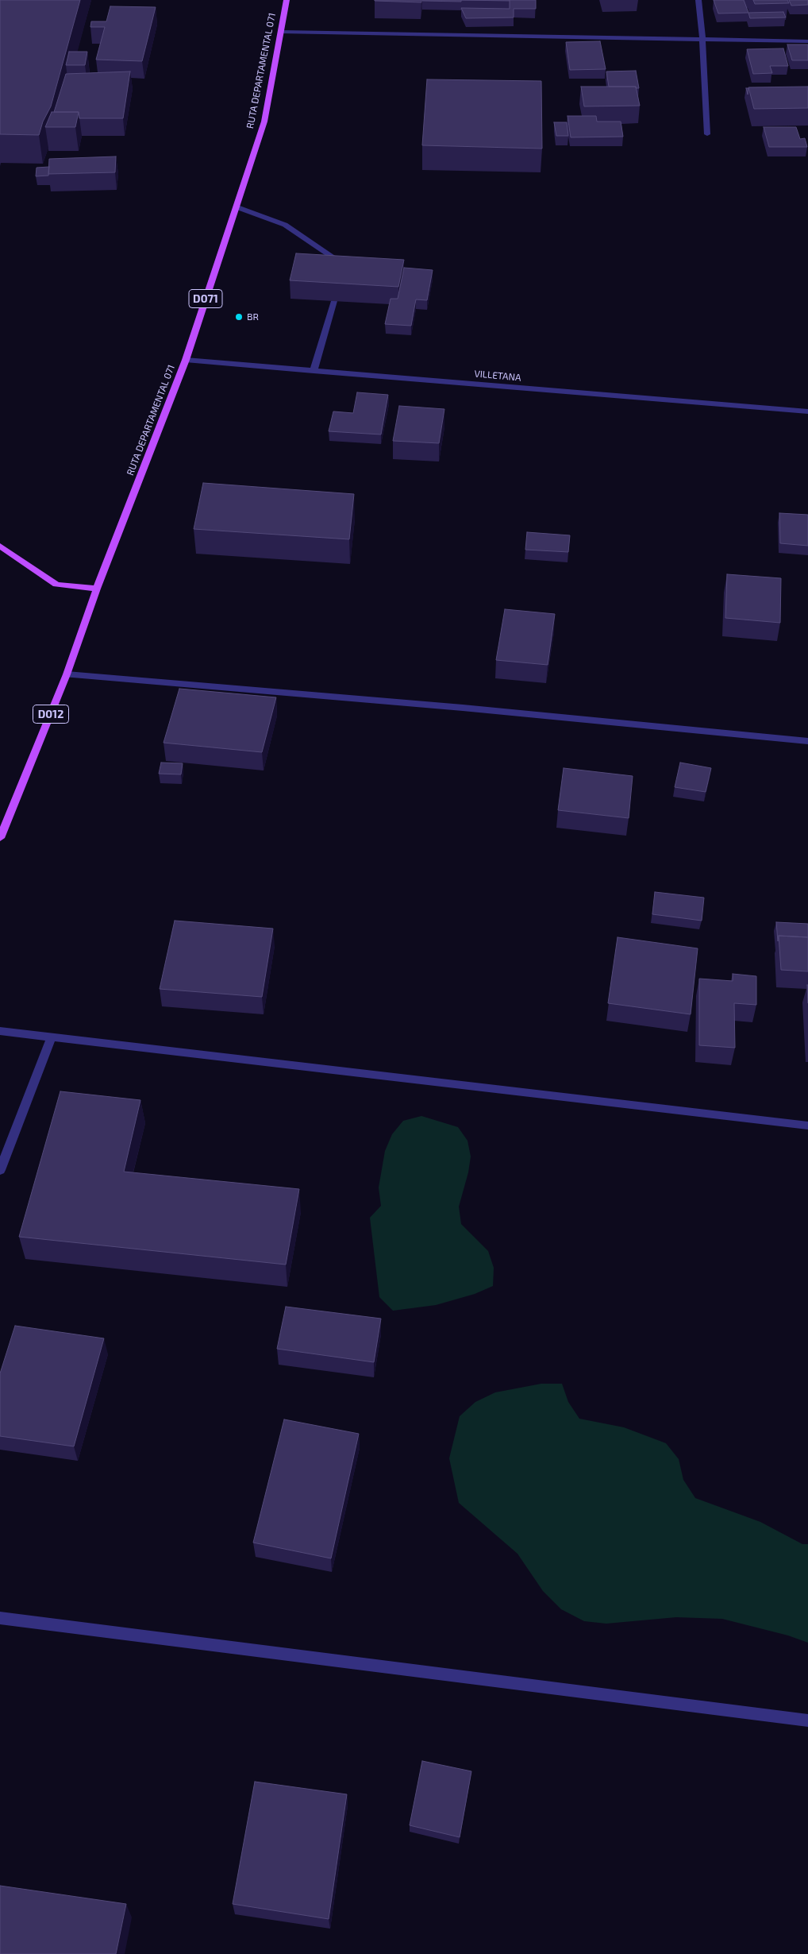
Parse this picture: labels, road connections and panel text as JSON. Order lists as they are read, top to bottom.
{
  "streets": {
    "main road": ["RUTA DEPARTAMENTAL 071", "D071", "D012"],
    "street": ["VILLETANA"]
  },
  "crossings": [
    ["RUTA DEPARTAMENTAL 071", "VILLETANA"]
  ],
  "places": ["BR"]
}
